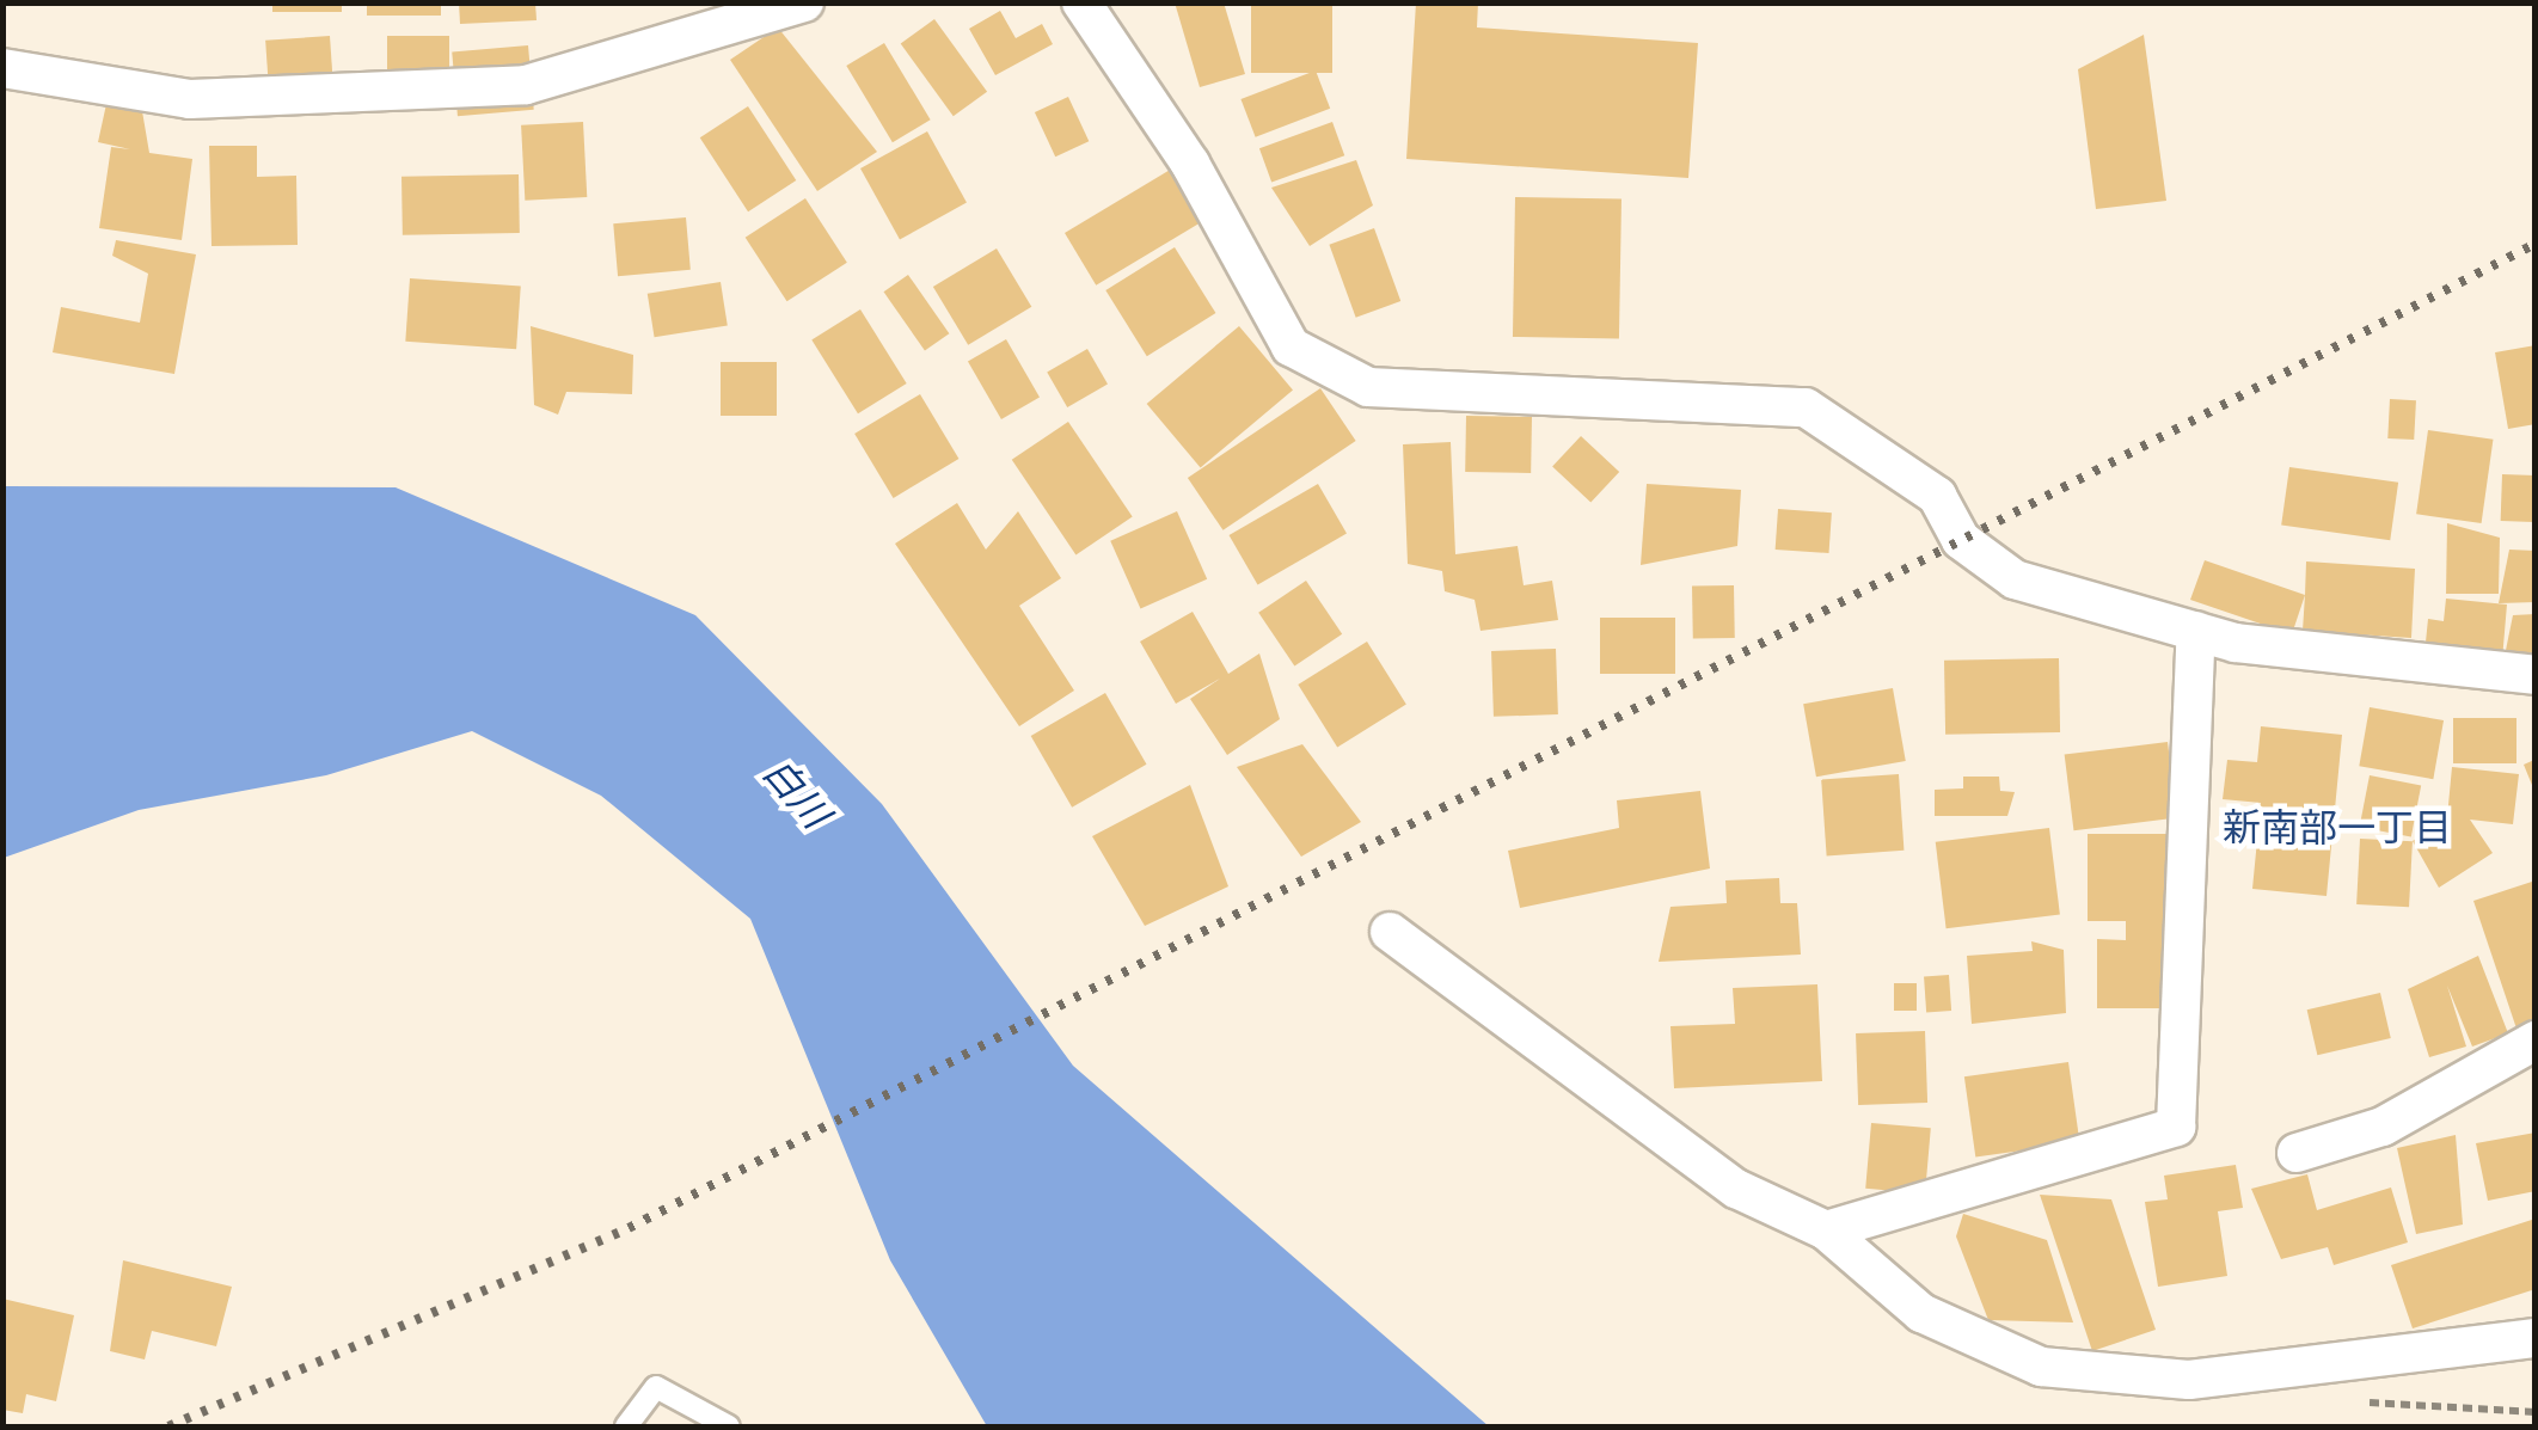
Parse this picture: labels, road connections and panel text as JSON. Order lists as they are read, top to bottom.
{
  "districts": ["新南部一丁目"],
  "water": ["白川"]
}
